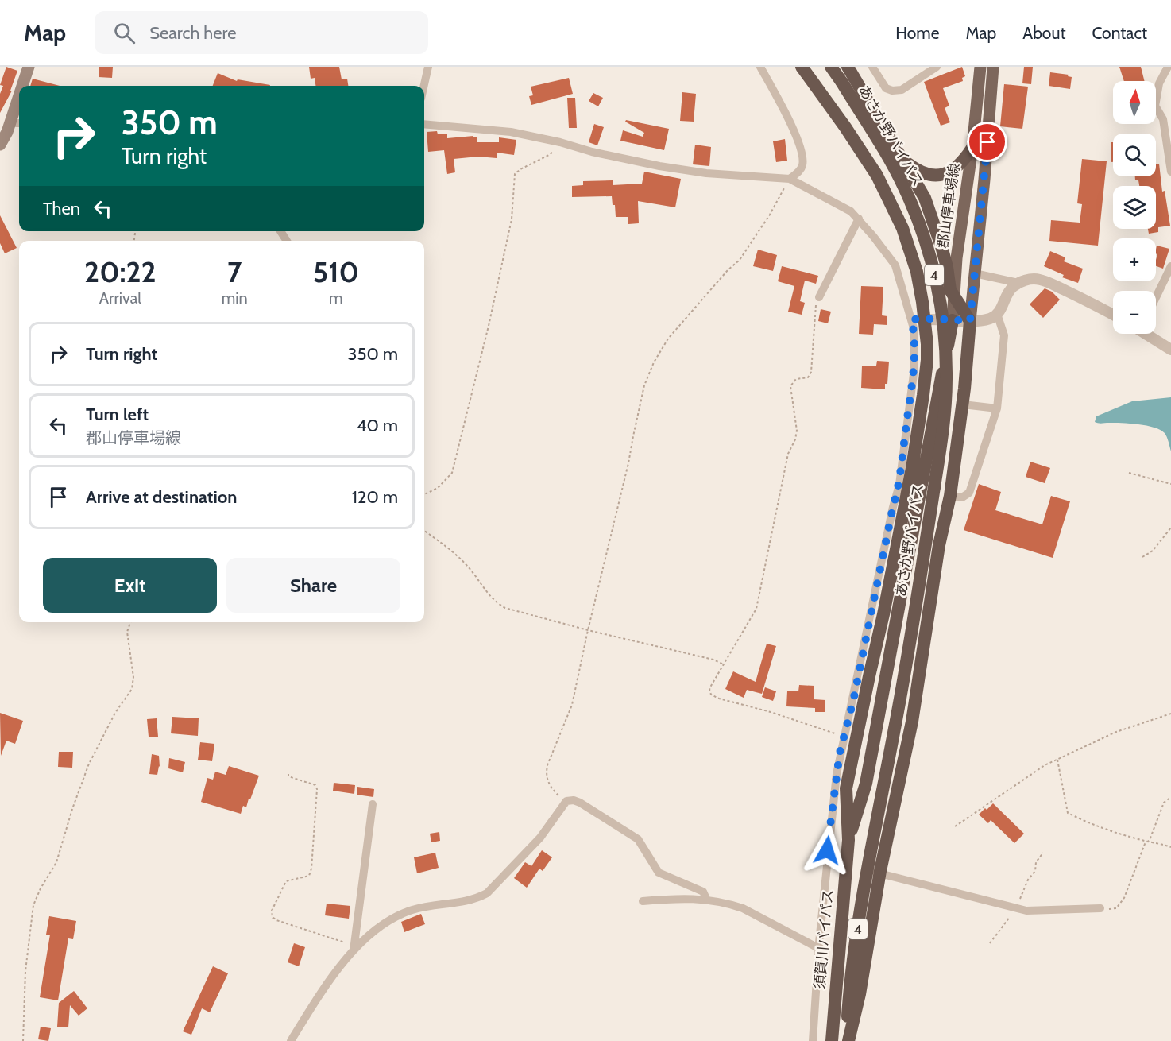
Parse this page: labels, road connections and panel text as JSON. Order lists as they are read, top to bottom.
{
  "streets": {
    "highway": ["あさか野バイパス", "4", "須賀川バイパス"],
    "main road": ["郡山停車場線"]
  },
  "crossings": [
    ["あさか野バイパス", "須賀川バイパス"]
  ],
  "north": "top",
  "page": {
    "header": "Map",
    "search": "Search here",
    "nav": [
      "Home",
      "Map",
      "About",
      "Contact"
    ],
    "map_buttons": ["+", "−"],
    "turn": ["350 m", "Turn right"],
    "then": "Then",
    "eta": [
      "20:22",
      "Arrival",
      "7",
      "min",
      "510",
      "m"
    ],
    "list": [
      {
        "name": "Turn right",
        "value": "350 m"
      },
      {
        "name": "Turn left",
        "note": "郡山停車場線",
        "value": "40 m"
      },
      {
        "name": "Arrive at destination",
        "value": "120 m"
      }
    ],
    "buttons": ["Exit", "Share"]
  }
}
